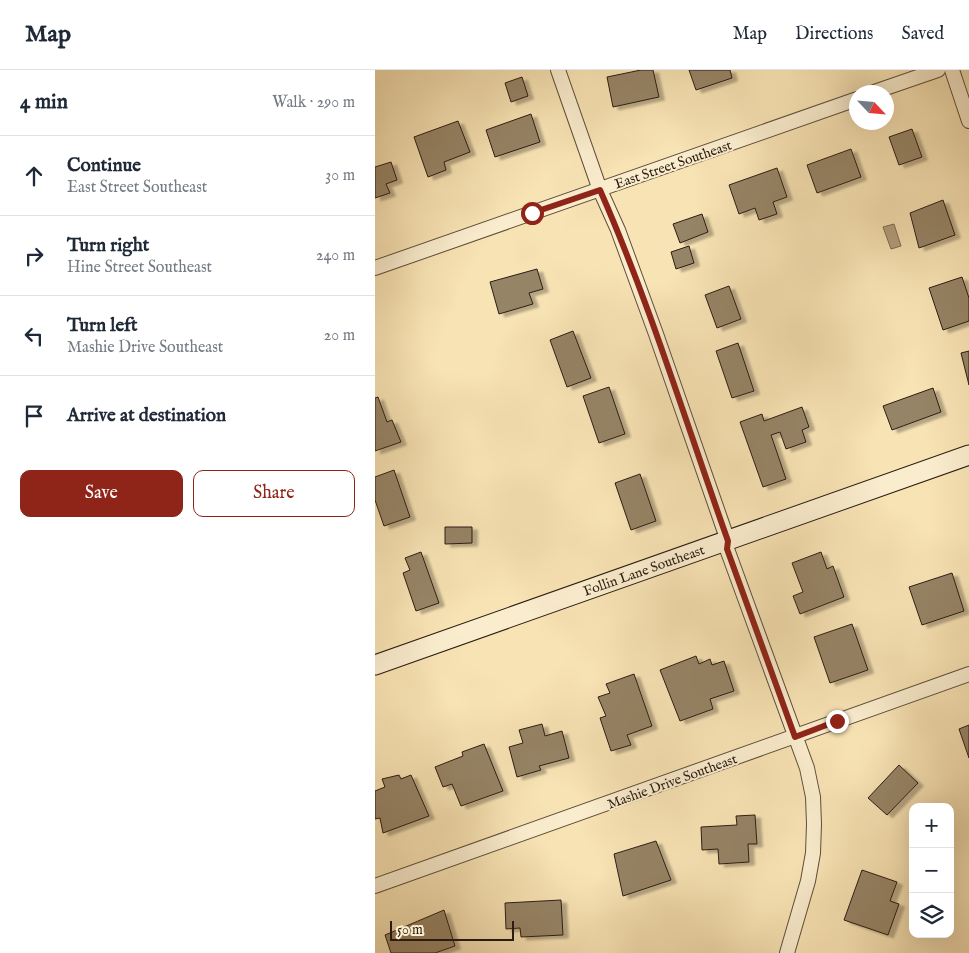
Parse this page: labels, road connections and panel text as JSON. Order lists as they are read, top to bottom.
{
  "streets": {
    "street": ["East Street Southeast", "Follin Lane Southeast", "Mashie Drive Southeast"]
  },
  "scale_bar": "50 m",
  "north": "bottom right",
  "page": {
    "header": "Map",
    "nav": ["Map", "Directions", "Saved"],
    "heading": ["4 min", "Walk · 290 m"],
    "list": [
      ["Continue", "East Street Southeast", "30 m"],
      ["Turn right", "Hine Street Southeast", "240 m"],
      ["Turn left", "Mashie Drive Southeast", "20 m"],
      "Arrive at destination"
    ],
    "buttons": ["Save", "Share"],
    "map_buttons": ["+", "−"],
    "scale": "50 m"
  }
}
